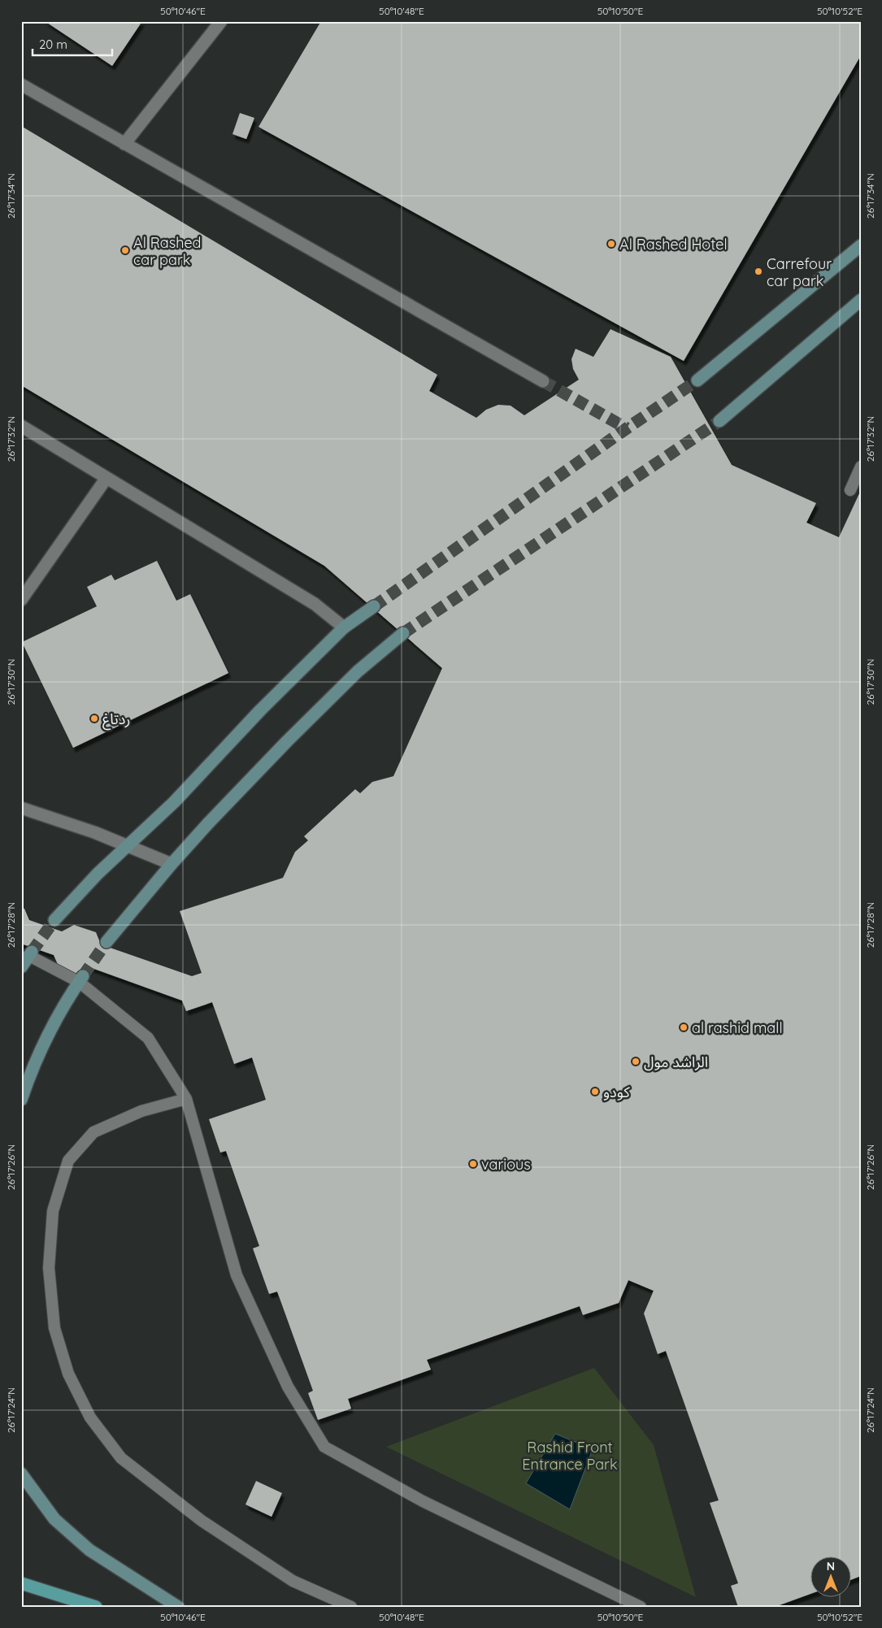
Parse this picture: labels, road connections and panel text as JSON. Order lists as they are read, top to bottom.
{
  "parks": ["Rashid Front Entrance Park"],
  "places": [
    "Al Rashed Hotel",
    "Al Rashed car park",
    "Carrefour car park",
    "ردتاغ",
    "al rashid mall",
    "الراشد مول",
    "كودو",
    "various"
  ],
  "scale_bar": "20 m",
  "north": "top",
  "coordinates": [
    "50°10'46\"E",
    "50°10'48\"E",
    "50°10'50\"E",
    "50°10'52\"E",
    "26°17'34\"N",
    "26°17'32\"N",
    "26°17'30\"N",
    "26°17'28\"N",
    "26°17'26\"N",
    "26°17'24\"N"
  ]
}
